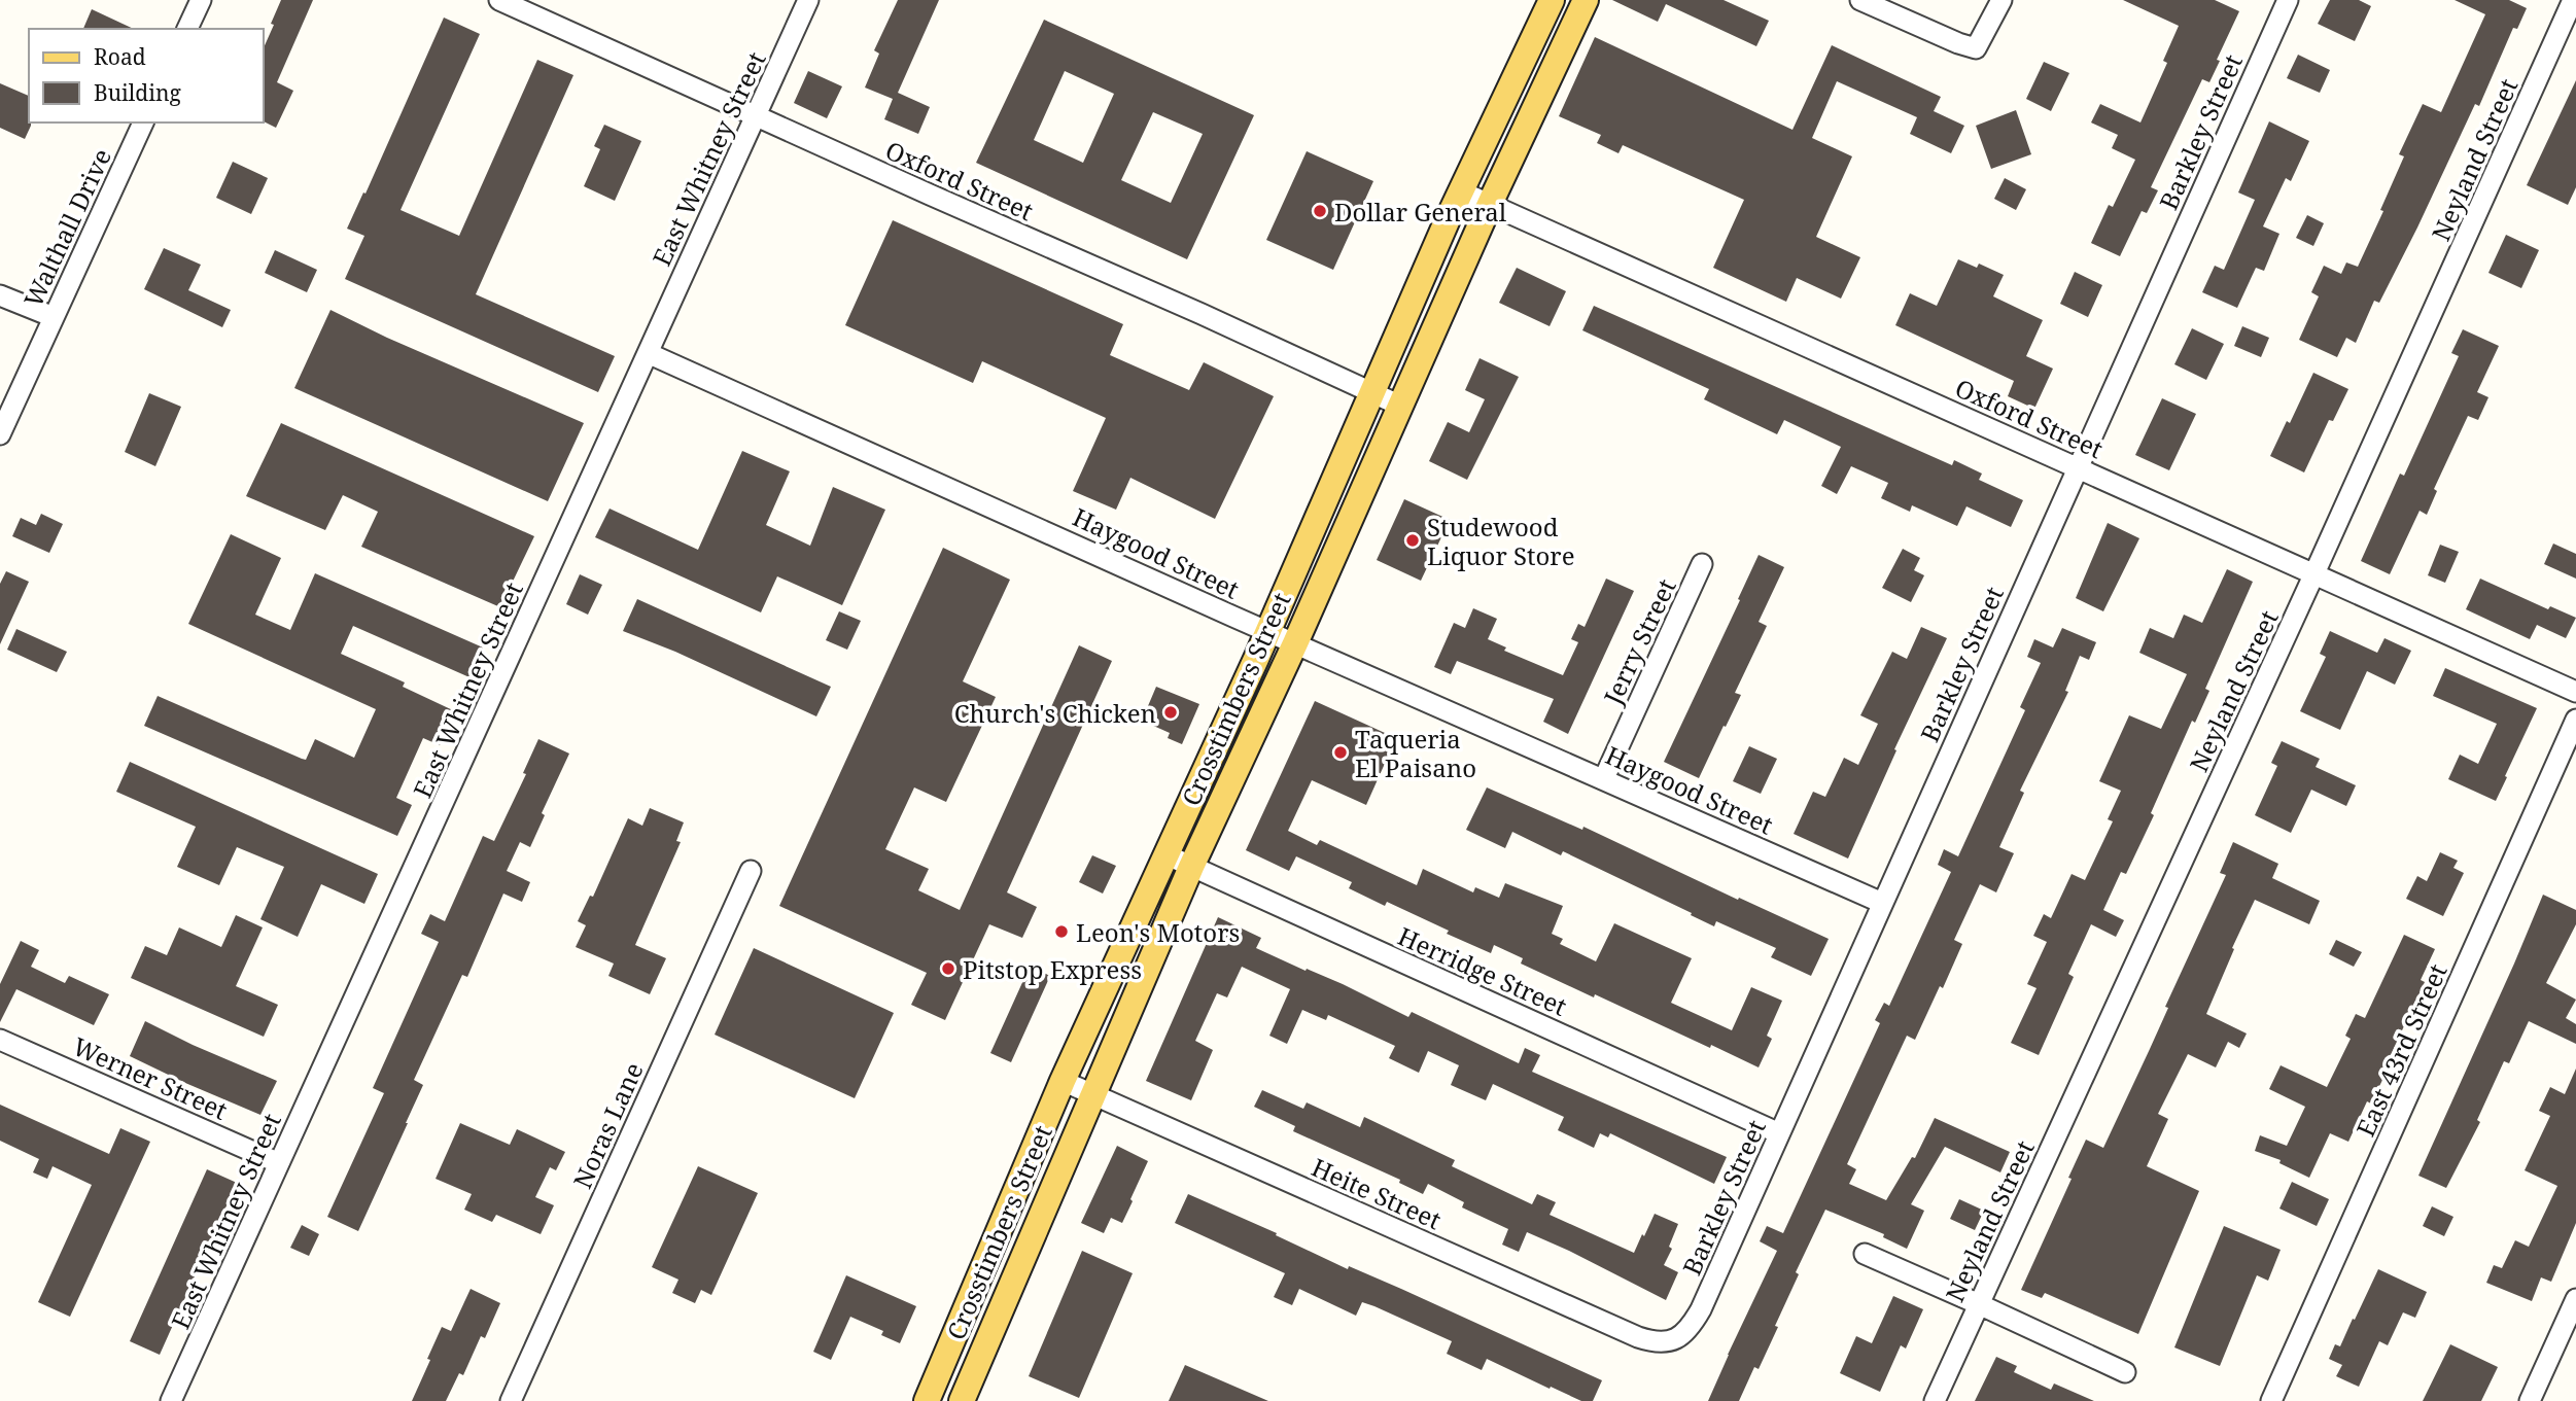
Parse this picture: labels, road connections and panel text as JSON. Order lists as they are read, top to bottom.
{
  "streets": {
    "main road": ["Crosstimbers Street"],
    "street": [
      "Barkley Street",
      "East Whitney Street",
      "Neyland Street",
      "Oxford Street",
      "Walthall Drive",
      "Haygood Street",
      "Jerry Street",
      "Herridge Street",
      "East 43rd Street",
      "Werner Street",
      "Noras Lane",
      "Heite Street"
    ]
  },
  "crossings": [
    ["Barkley Street", "Oxford Street"],
    ["Barkley Street", "Haygood Street"],
    ["Barkley Street", "Herridge Street"],
    ["Barkley Street", "Heite Street"],
    ["East Whitney Street", "Oxford Street"],
    ["East Whitney Street", "Haygood Street"],
    ["East Whitney Street", "Werner Street"],
    ["Neyland Street", "Oxford Street"],
    ["Oxford Street", "Crosstimbers Street"],
    ["Haygood Street", "Jerry Street"],
    ["Haygood Street", "Crosstimbers Street"],
    ["Crosstimbers Street", "Herridge Street"],
    ["Crosstimbers Street", "Heite Street"]
  ],
  "places": [
    "Dollar General",
    "Studewood Liquor Store",
    "Church's Chicken",
    "Taqueria El Paisano",
    "Leon's Motors",
    "Pitstop Express"
  ],
  "legend": ["Road", "Building"]
}
